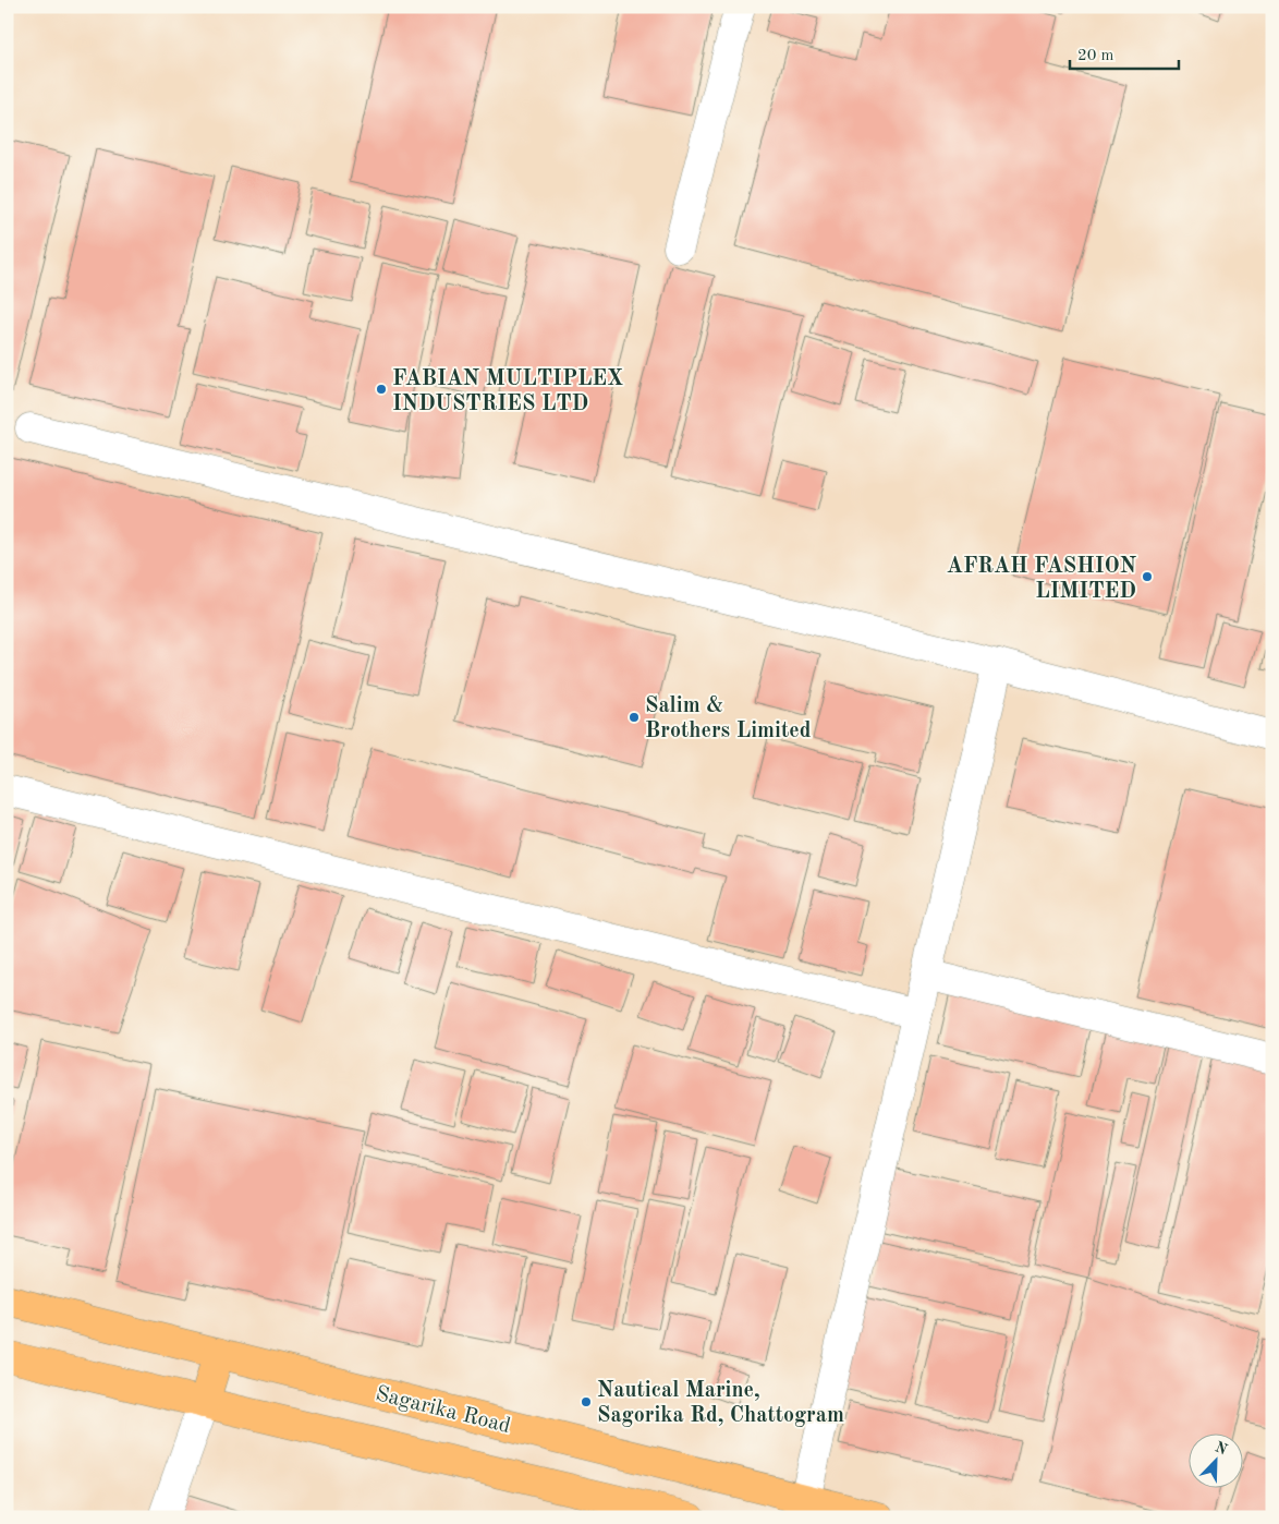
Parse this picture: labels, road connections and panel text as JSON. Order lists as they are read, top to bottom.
{
  "streets": {
    "main road": ["Sagarika Road"]
  },
  "places": [
    "FABIAN MULTIPLEX INDUSTRIES LTD",
    "AFRAH FASHION LIMITED",
    "Salim & Brothers Limited",
    "Nautical Marine, Sagorika Rd, Chattogram"
  ],
  "scale_bar": "20 m",
  "north": "top right"
}
